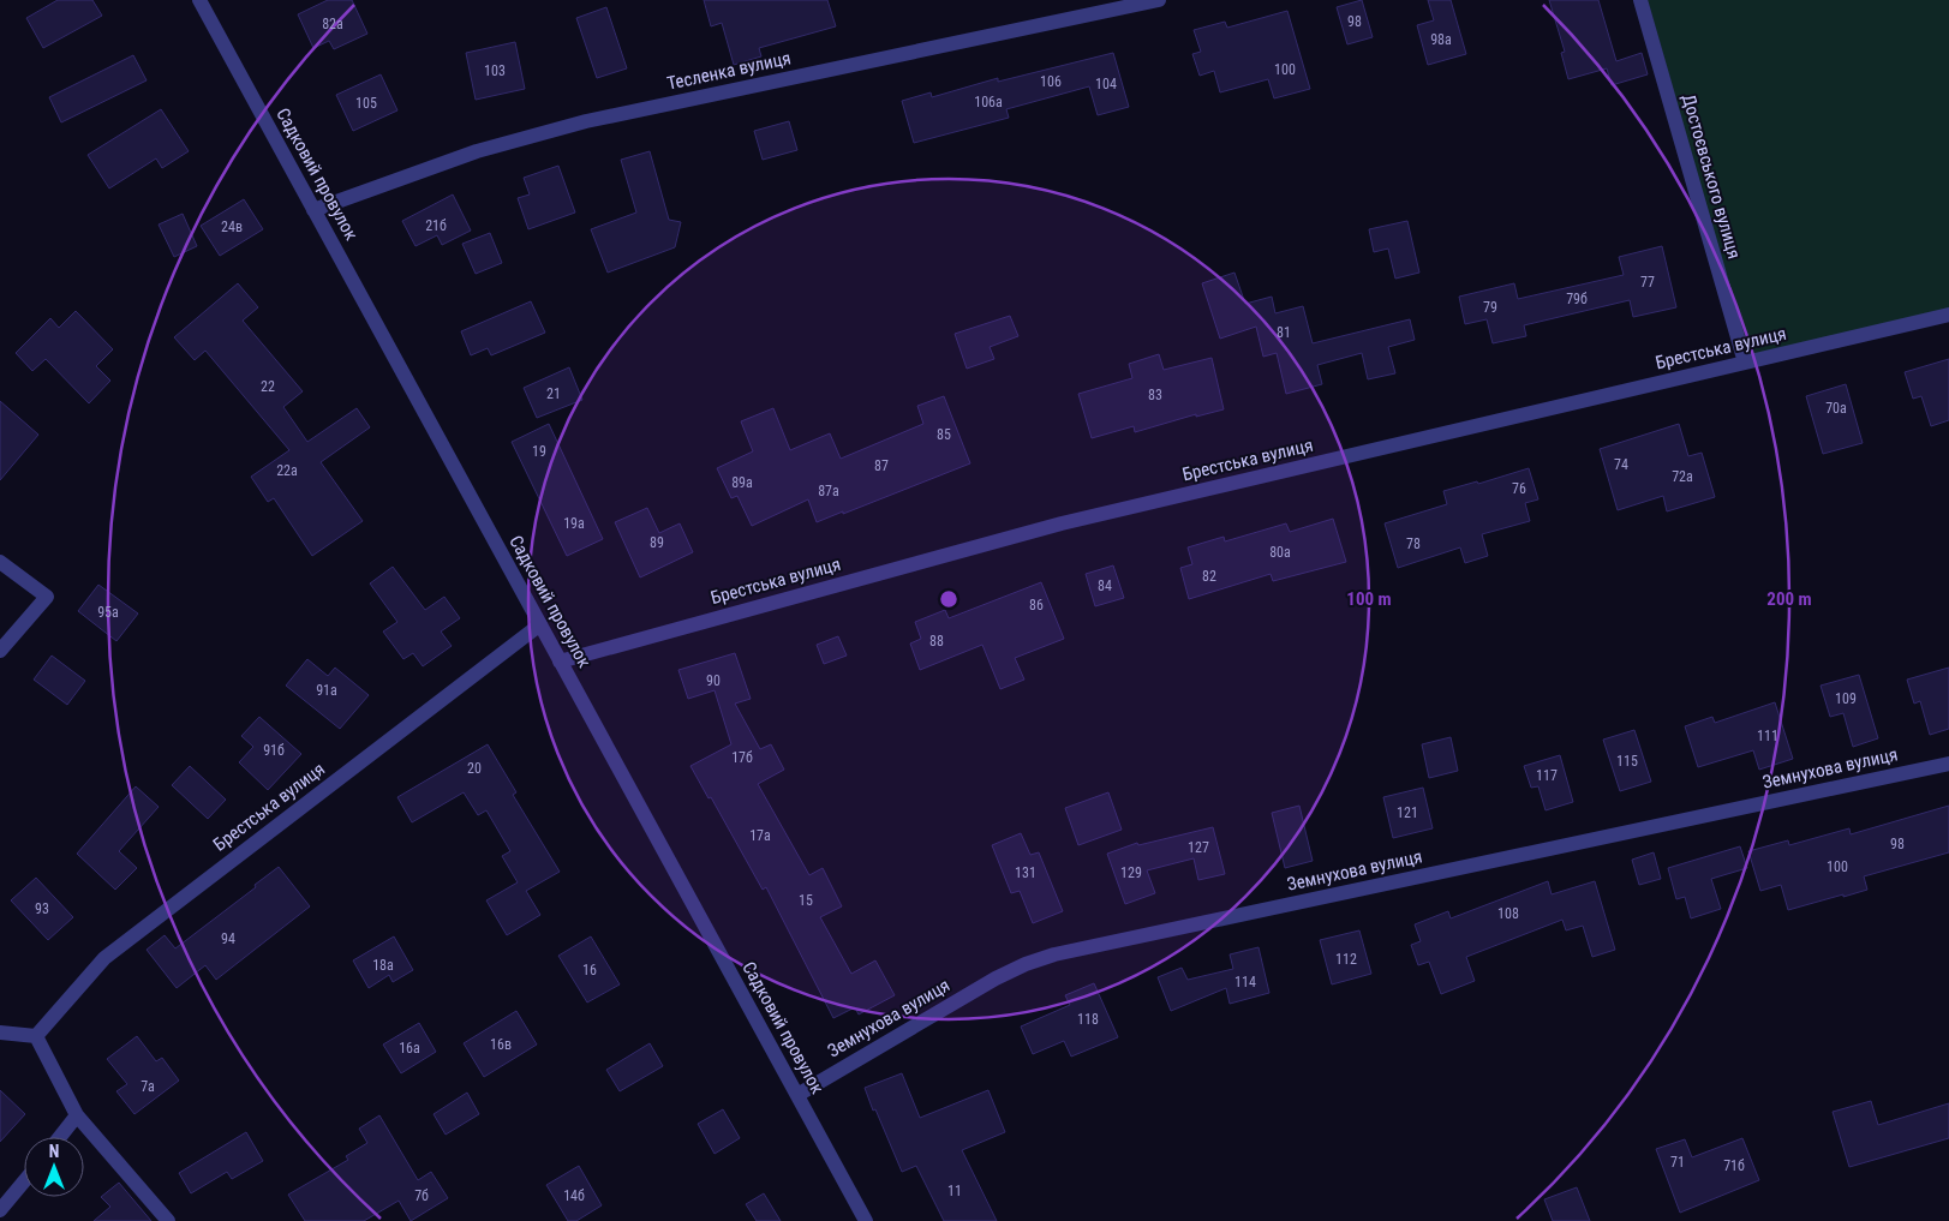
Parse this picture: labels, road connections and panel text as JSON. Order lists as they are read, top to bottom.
{
  "streets": {
    "street": [
      "Тесленка вулиця",
      "Садковий провулок",
      "Достоєвського вулиця",
      "Брестська вулиця",
      "Земнухова вулиця"
    ]
  },
  "crossings": [
    ["Тесленка вулиця", "Садковий провулок"],
    ["Садковий провулок", "Брестська вулиця"],
    ["Садковий провулок", "Земнухова вулиця"],
    ["Достоєвського вулиця", "Брестська вулиця"]
  ],
  "house_numbers": [
    "98",
    "82а",
    "98а",
    "100",
    "103",
    "106",
    "104",
    "106а",
    "105",
    "21б",
    "24в",
    "77",
    "79б",
    "79",
    "81",
    "22",
    "21",
    "83",
    "70а",
    "85",
    "19",
    "74",
    "87",
    "22а",
    "72а",
    "89а",
    "76",
    "87а",
    "19а",
    "89",
    "78",
    "80а",
    "82",
    "84",
    "86",
    "95а",
    "88",
    "90",
    "91а",
    "109",
    "111",
    "91б",
    "17б",
    "115",
    "20",
    "117",
    "121",
    "17а",
    "98",
    "127",
    "100",
    "131",
    "129",
    "15",
    "93",
    "108",
    "94",
    "112",
    "18а",
    "16",
    "114",
    "118",
    "16в",
    "16а",
    "7а",
    "71",
    "71б",
    "11",
    "7б",
    "14б"
  ],
  "north": "top",
  "rings": ["100 m", "200 m"]
}
